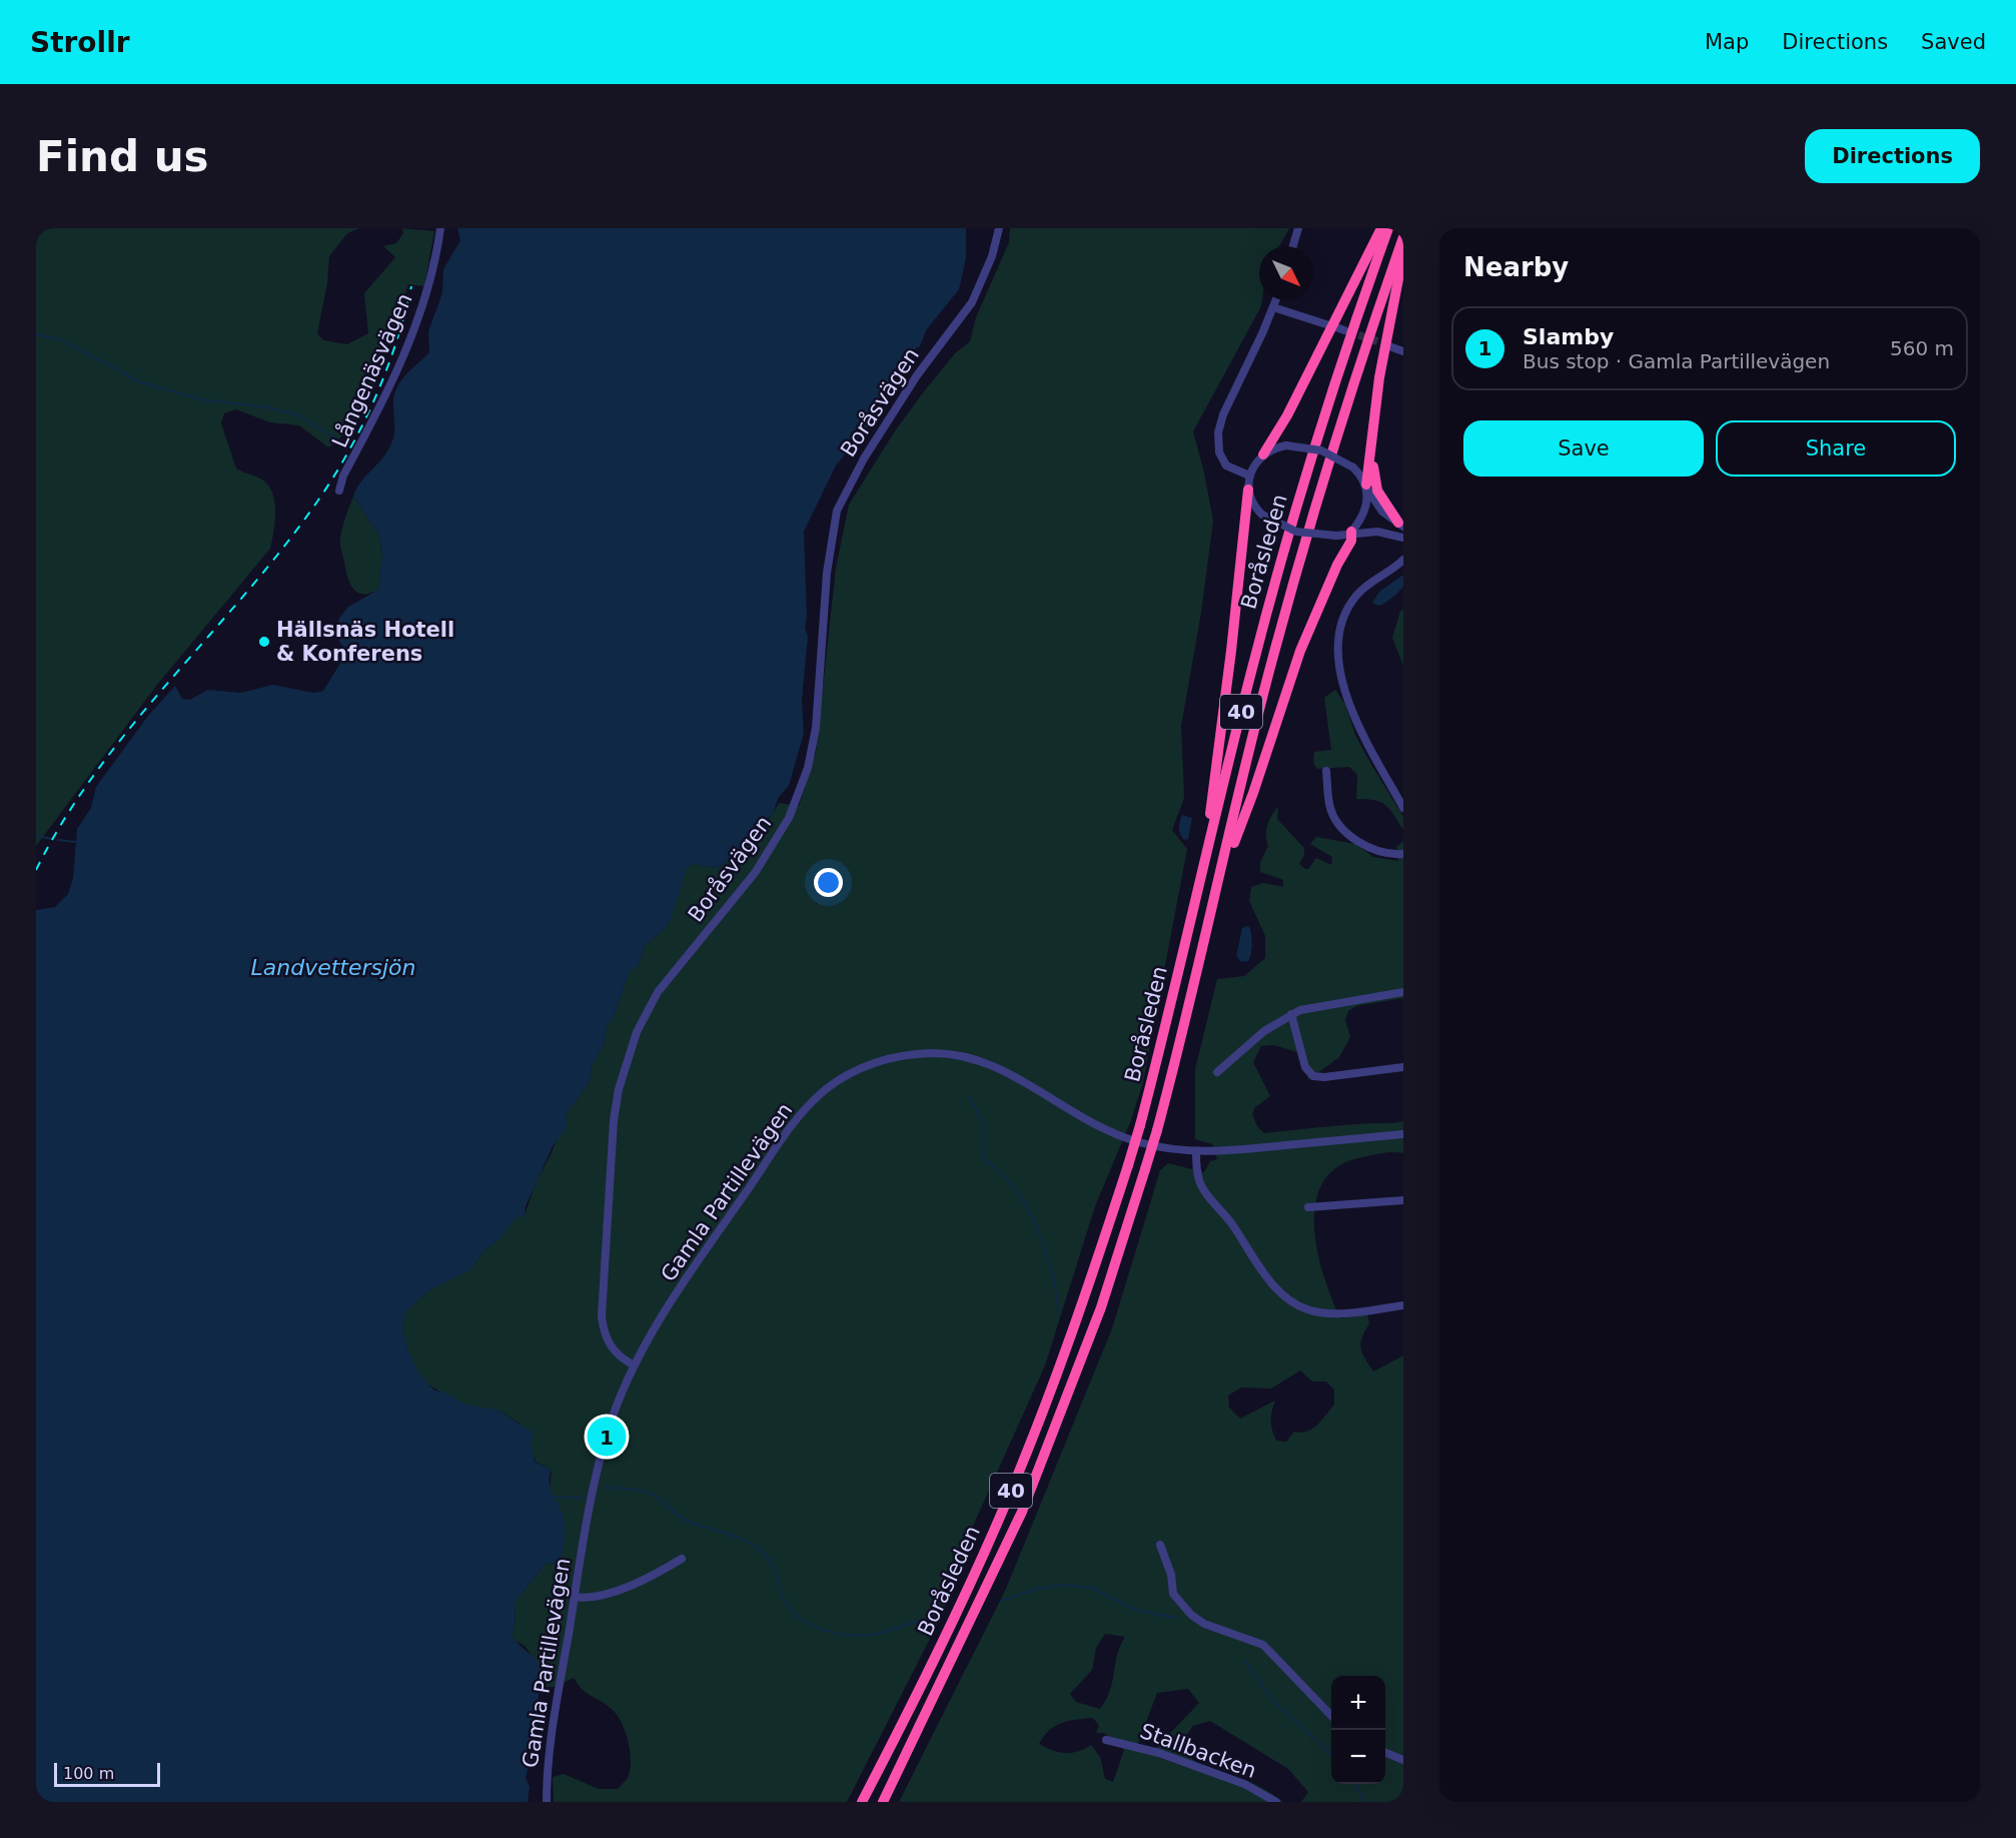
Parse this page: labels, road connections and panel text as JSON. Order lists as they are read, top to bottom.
{
  "streets": {
    "highway": ["Boråsleden", "40"],
    "street": [
      "Långenäsvägen",
      "Boråsvägen",
      "Gamla Partillevägen",
      "Stallbacken"
    ]
  },
  "crossings": [
    ["Boråsvägen", "Gamla Partillevägen"]
  ],
  "water": ["Landvettersjön"],
  "places": ["Hällsnäs Hotell & Konferens"],
  "scale_bar": "100 m",
  "north": "bottom right",
  "page": {
    "header": "Strollr",
    "nav": ["Map", "Directions", "Saved"],
    "buttons": [
      "Directions",
      ["Save", "Share"]
    ],
    "title": "Find us",
    "heading": "Nearby",
    "list": [
      {
        "mark": "1",
        "name": "Slamby",
        "note": "Bus stop · Gamla Partillevägen",
        "value": "560 m"
      }
    ],
    "pins": "1",
    "map_buttons": ["+", "−"],
    "scale": "100 m"
  }
}
